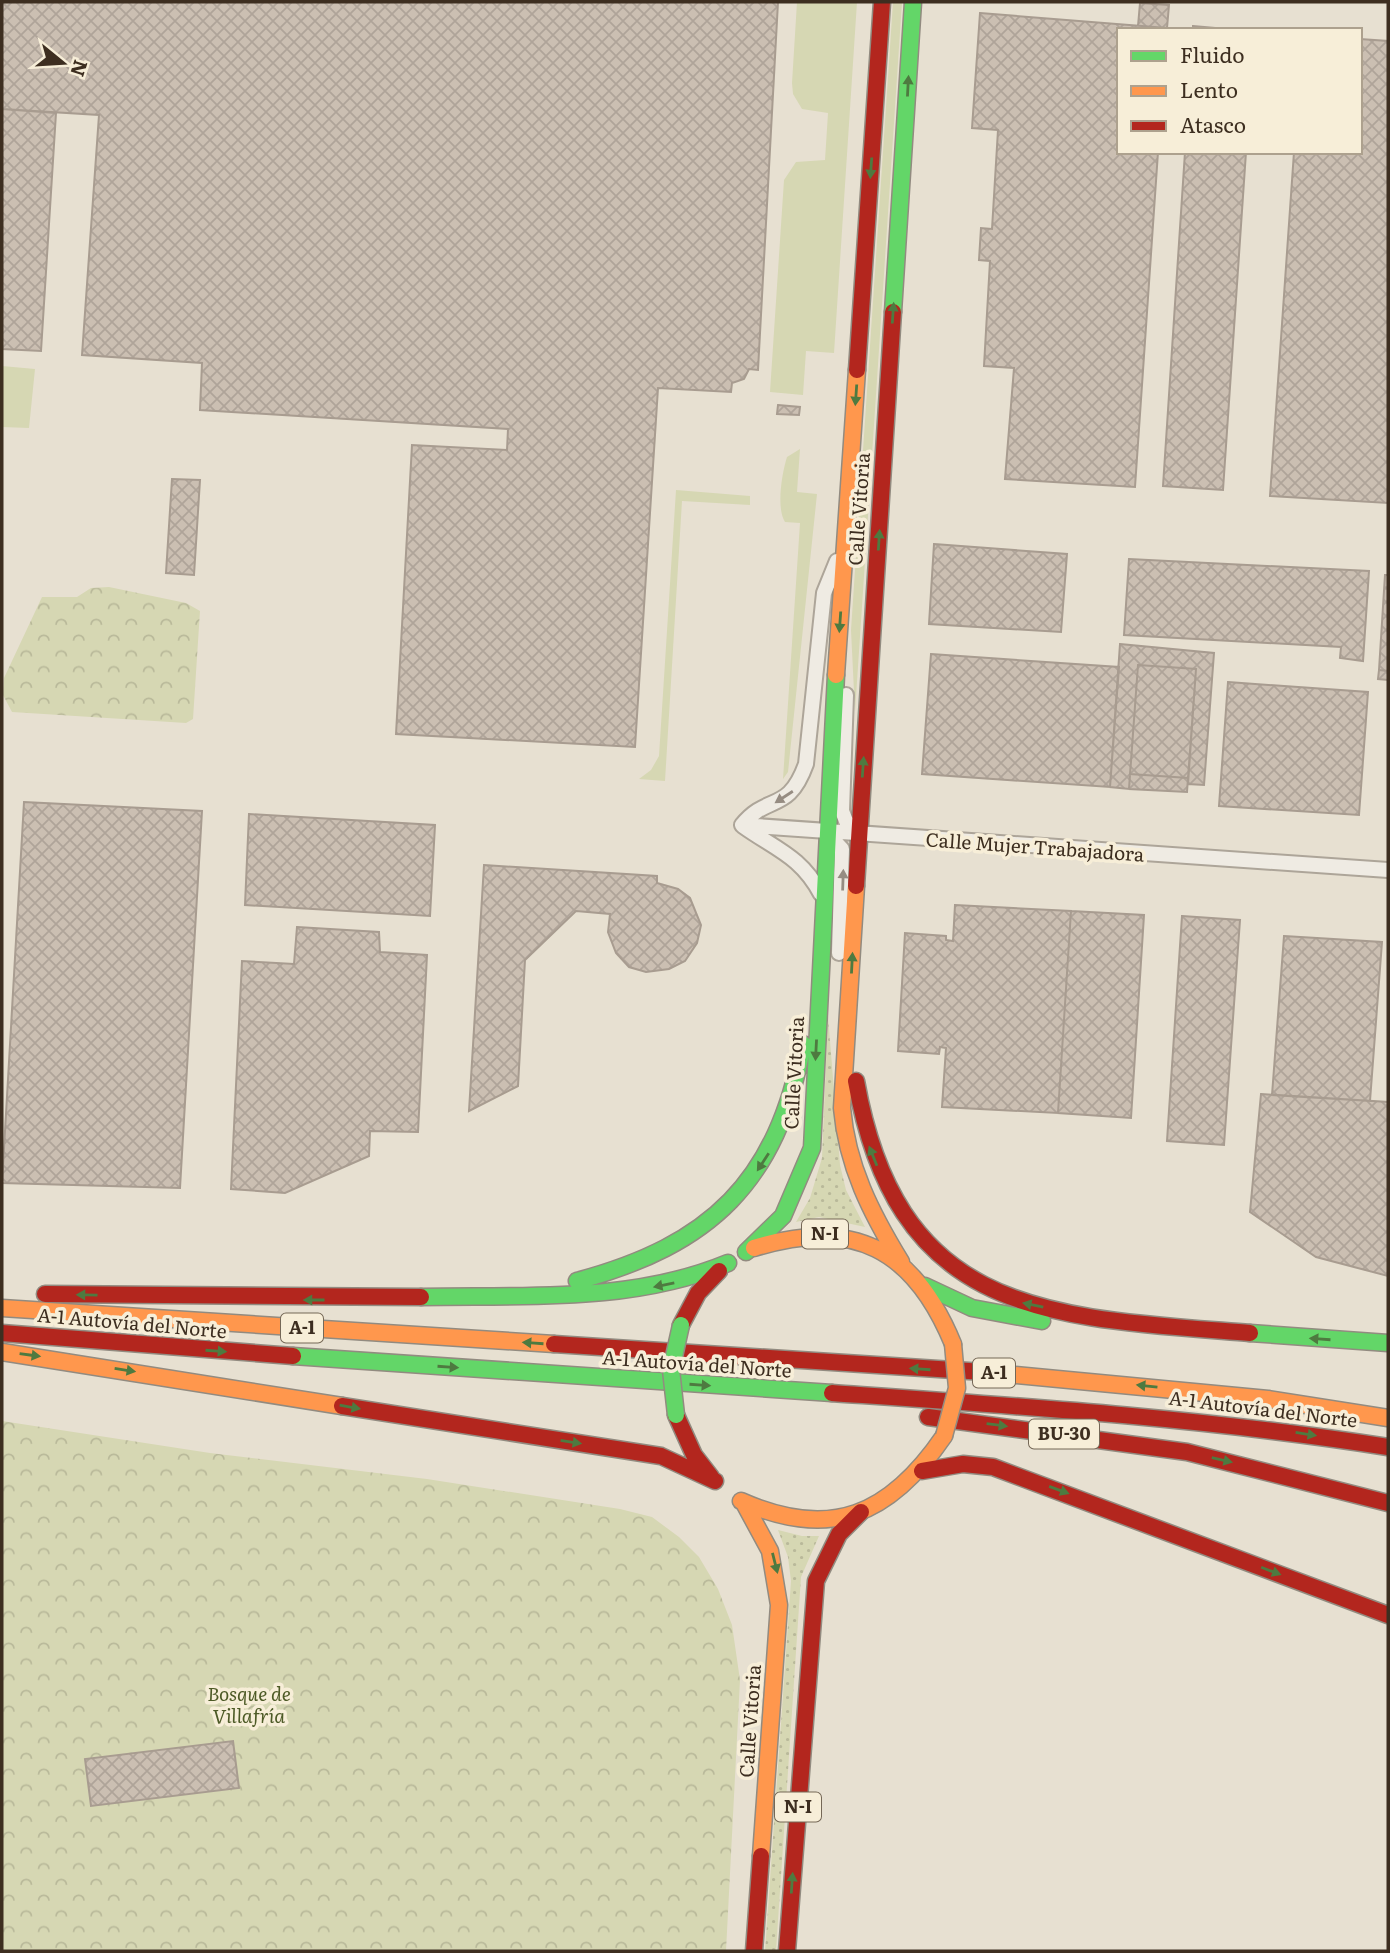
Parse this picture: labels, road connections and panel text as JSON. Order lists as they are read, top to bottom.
{
  "streets": {
    "highway": [
      "Calle Vitoria",
      "N-I",
      "A-1 Autovía del Norte",
      "A-1",
      "BU-30"
    ],
    "street": ["Calle Mujer Trabajadora"]
  },
  "crossings": [
    ["Calle Vitoria", "Calle Mujer Trabajadora"],
    ["Calle Vitoria", "N-I"],
    ["A-1 Autovía del Norte", "BU-30"]
  ],
  "parks": ["Bosque de Villafría"],
  "legend": ["Fluido", "Lento", "Atasco"],
  "north": "right"
}
